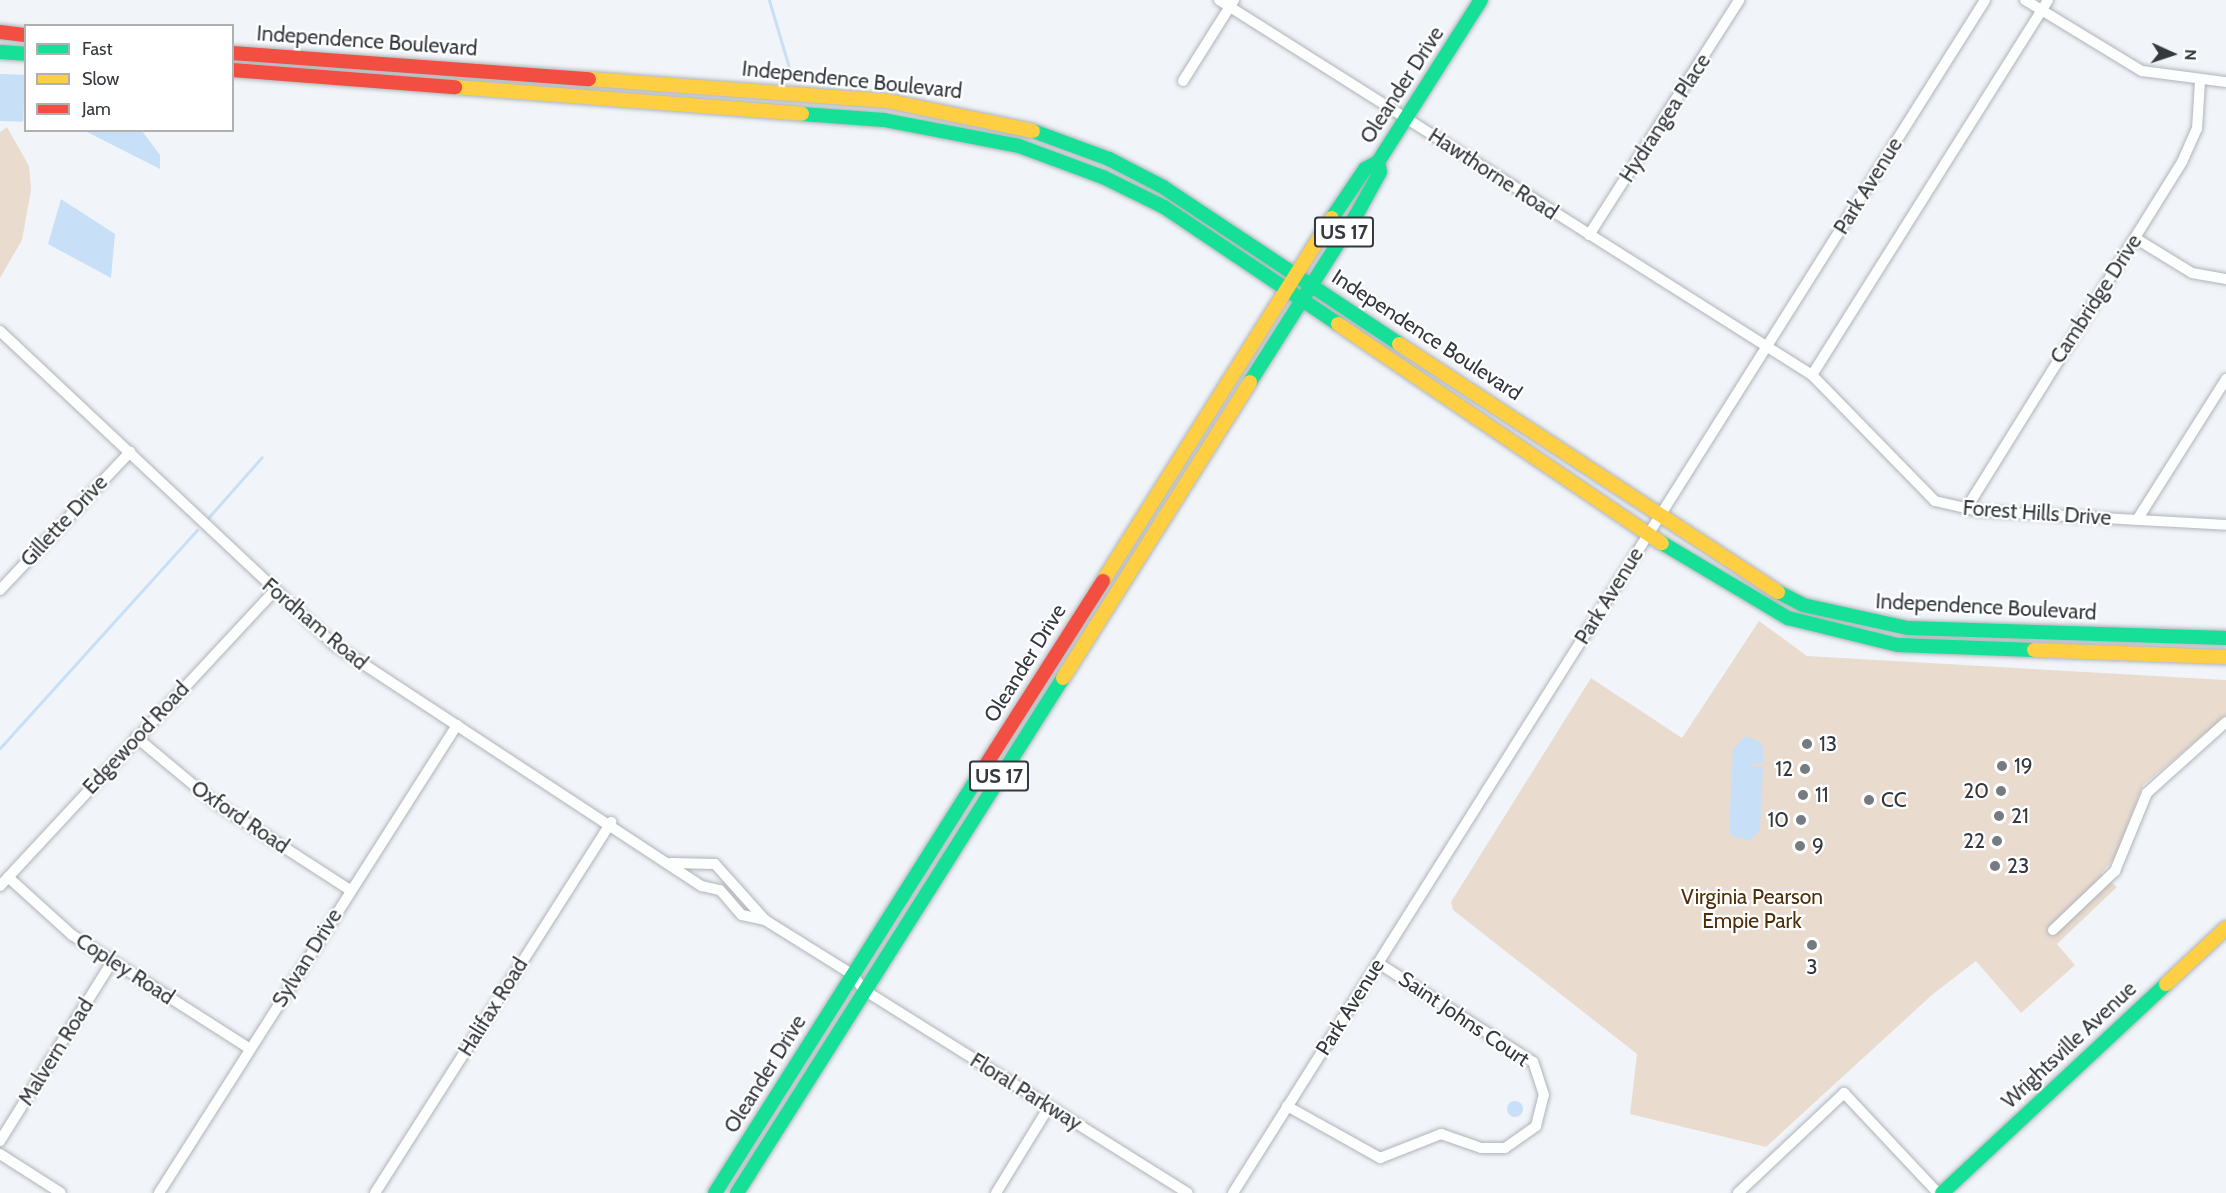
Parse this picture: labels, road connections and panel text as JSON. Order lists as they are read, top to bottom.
{
  "streets": {
    "main road": [
      "Independence Boulevard",
      "Oleander Drive",
      "US 17",
      "Wrightsville Avenue"
    ],
    "street": [
      "Hydrangea Place",
      "Hawthorne Road",
      "Park Avenue",
      "Cambridge Drive",
      "Forest Hills Drive",
      "Gillette Drive",
      "Fordham Road",
      "Edgewood Road",
      "Oxford Road",
      "Sylvan Drive",
      "Copley Road",
      "Halifax Road",
      "Saint Johns Court",
      "Malvern Road",
      "Floral Parkway"
    ]
  },
  "crossings": [
    ["Independence Boulevard", "Oleander Drive"],
    ["Independence Boulevard", "Park Avenue"],
    ["Oleander Drive", "Hawthorne Road"],
    ["Oleander Drive", "Fordham Road"],
    ["Oleander Drive", "Floral Parkway"],
    ["Hydrangea Place", "Hawthorne Road"],
    ["Hawthorne Road", "Park Avenue"],
    ["Hawthorne Road", "Forest Hills Drive"],
    ["Park Avenue", "Forest Hills Drive"],
    ["Park Avenue", "Saint Johns Court"],
    ["Cambridge Drive", "Forest Hills Drive"],
    ["Gillette Drive", "Fordham Road"],
    ["Fordham Road", "Edgewood Road"],
    ["Fordham Road", "Sylvan Drive"],
    ["Fordham Road", "Halifax Road"],
    ["Fordham Road", "Floral Parkway"],
    ["Edgewood Road", "Oxford Road"],
    ["Edgewood Road", "Copley Road"],
    ["Oxford Road", "Sylvan Drive"],
    ["Sylvan Drive", "Copley Road"],
    ["Copley Road", "Malvern Road"]
  ],
  "parks": ["Virginia Pearson Empie Park"],
  "places": [
    "13",
    "19",
    "12",
    "20",
    "11",
    "CC",
    "21",
    "10",
    "22",
    "9",
    "23",
    "3"
  ],
  "legend": ["Fast", "Slow", "Jam"],
  "north": "right"
}
